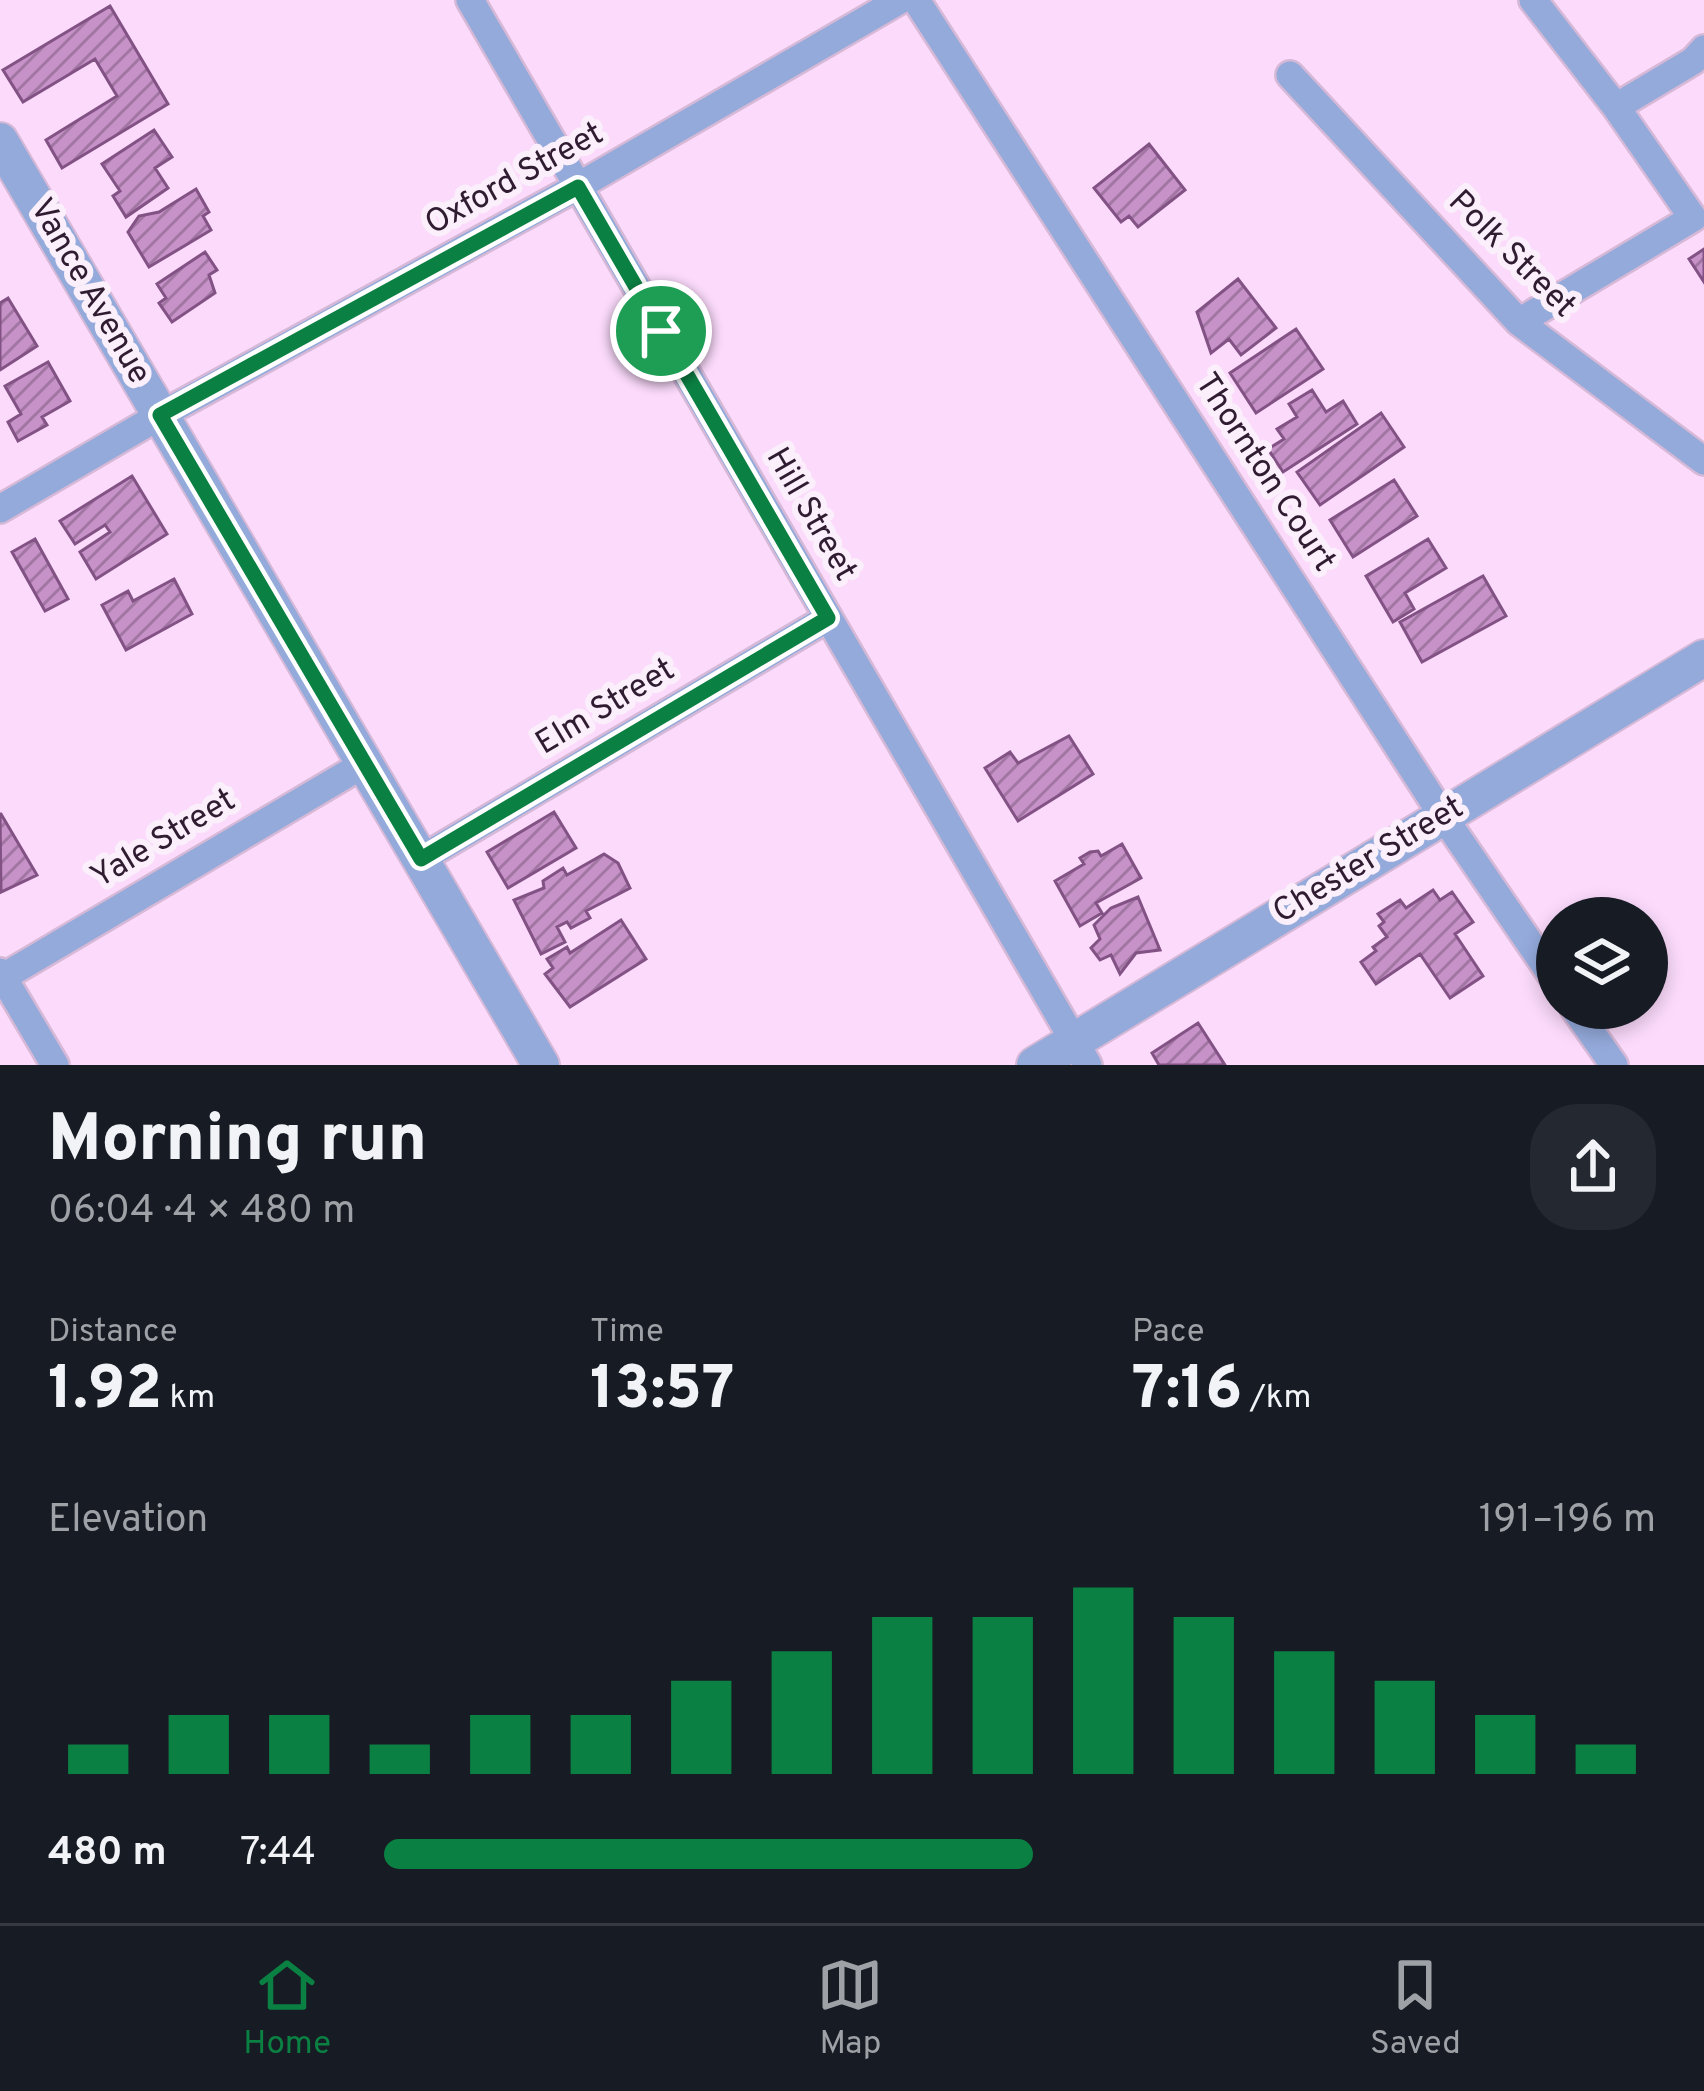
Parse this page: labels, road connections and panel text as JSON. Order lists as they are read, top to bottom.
{
  "streets": {
    "street": [
      "Oxford Street",
      "Polk Street",
      "Vance Avenue",
      "Thornton Court",
      "Hill Street",
      "Elm Street",
      "Yale Street",
      "Chester Street"
    ]
  },
  "crossings": [
    ["Oxford Street", "Vance Avenue"],
    ["Oxford Street", "Hill Street"],
    ["Vance Avenue", "Elm Street"],
    ["Vance Avenue", "Yale Street"],
    ["Thornton Court", "Chester Street"],
    ["Hill Street", "Elm Street"],
    ["Hill Street", "Chester Street"]
  ],
  "page": {
    "heading": ["Morning run", "06:04 · 4 × 480 m"],
    "stats": [
      ["Distance", "1.92 km"],
      ["Time", "13:57"],
      ["Pace", "7:16 /km"]
    ],
    "chart": ["Elevation", "191–196 m"],
    "list": [
      {
        "name": "480 m",
        "note": "7:44"
      }
    ],
    "tabs": ["Home", "Map", "Saved"]
  }
}
